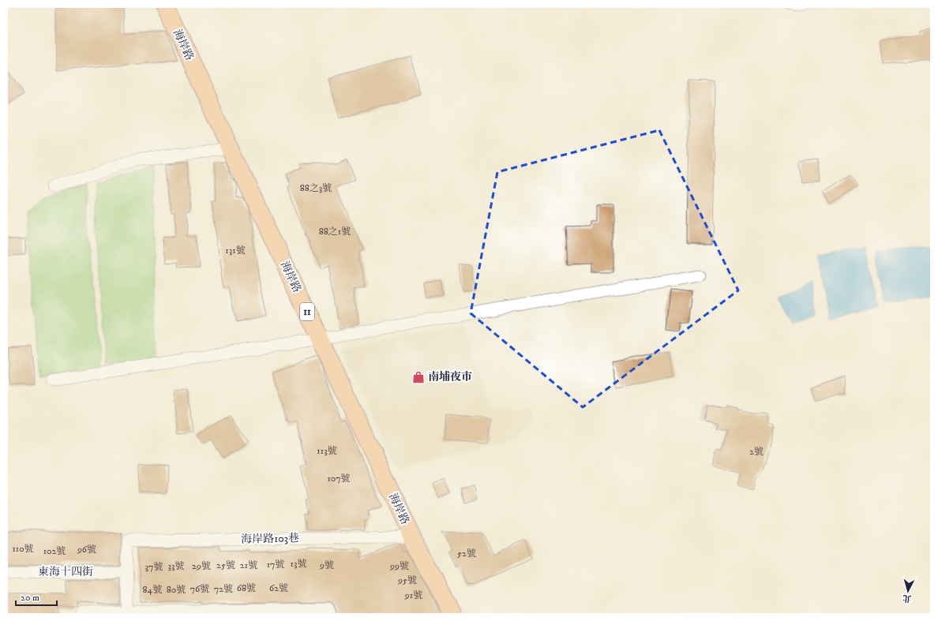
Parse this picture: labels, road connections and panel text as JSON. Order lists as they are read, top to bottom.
{
  "streets": {
    "main road": ["海岸路", "11"],
    "street": ["海岸路103巷", "東海十四街"]
  },
  "crossings": [
    ["海岸路", "海岸路103巷"],
    ["海岸路103巷", "東海十四街"]
  ],
  "places": {
    "shop": ["南埔夜市"]
  },
  "house_numbers": [
    "88之3號",
    "88之1號",
    "131號",
    "113號",
    "2號",
    "107號",
    "110號",
    "96號",
    "102號",
    "52號",
    "13號",
    "17號",
    "25號",
    "21號",
    "9號",
    "33號",
    "29號",
    "99號",
    "37號",
    "95號",
    "68號",
    "62號",
    "76號",
    "72號",
    "84號",
    "80號",
    "91號"
  ],
  "scale_bar": "20 m",
  "north": "bottom"
}
